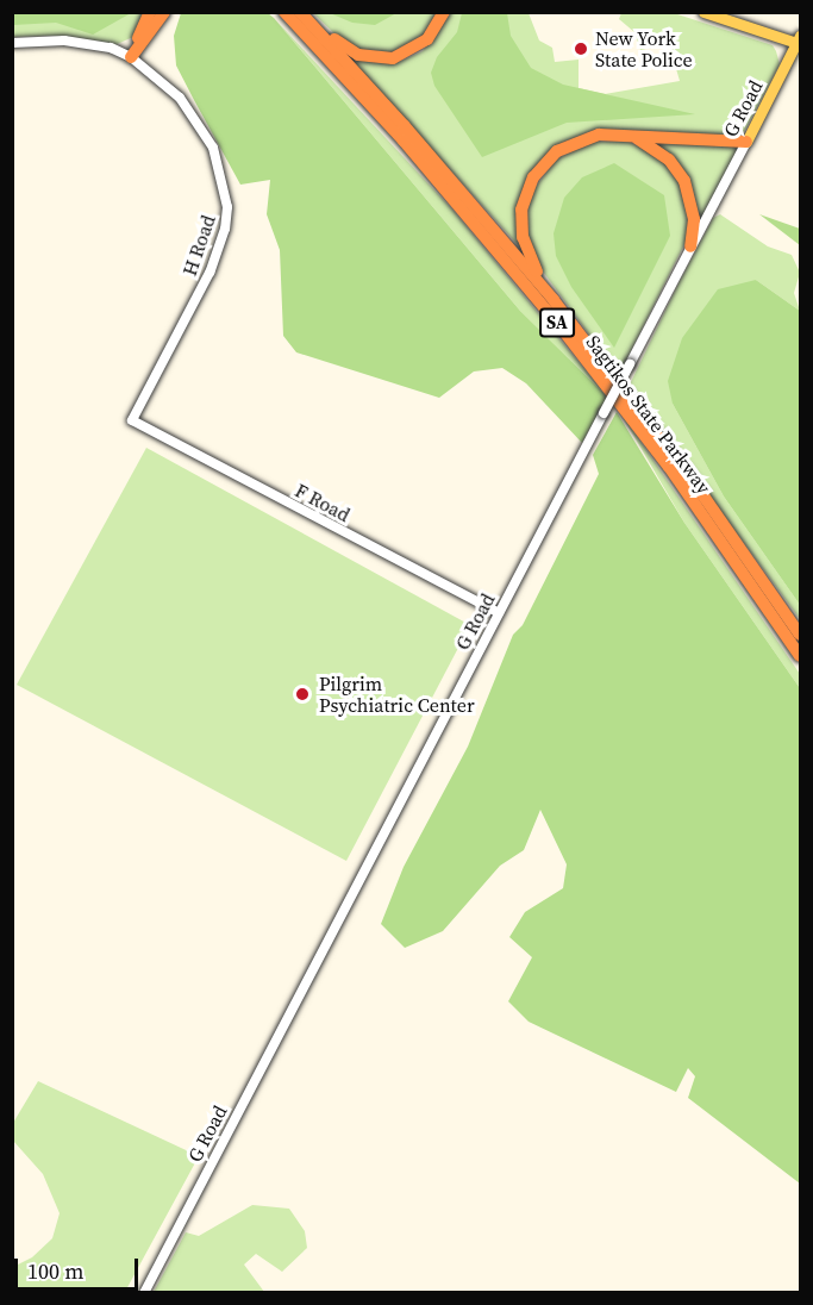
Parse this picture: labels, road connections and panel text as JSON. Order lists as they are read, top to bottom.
{
  "streets": {
    "highway": ["SA", "Sagtikos State Parkway"],
    "main road": ["G Road"],
    "street": ["H Road", "F Road"]
  },
  "crossings": [
    ["G Road", "F Road"],
    ["H Road", "F Road"]
  ],
  "places": ["New York State Police", "Pilgrim Psychiatric Center"],
  "scale_bar": "100 m"
}
